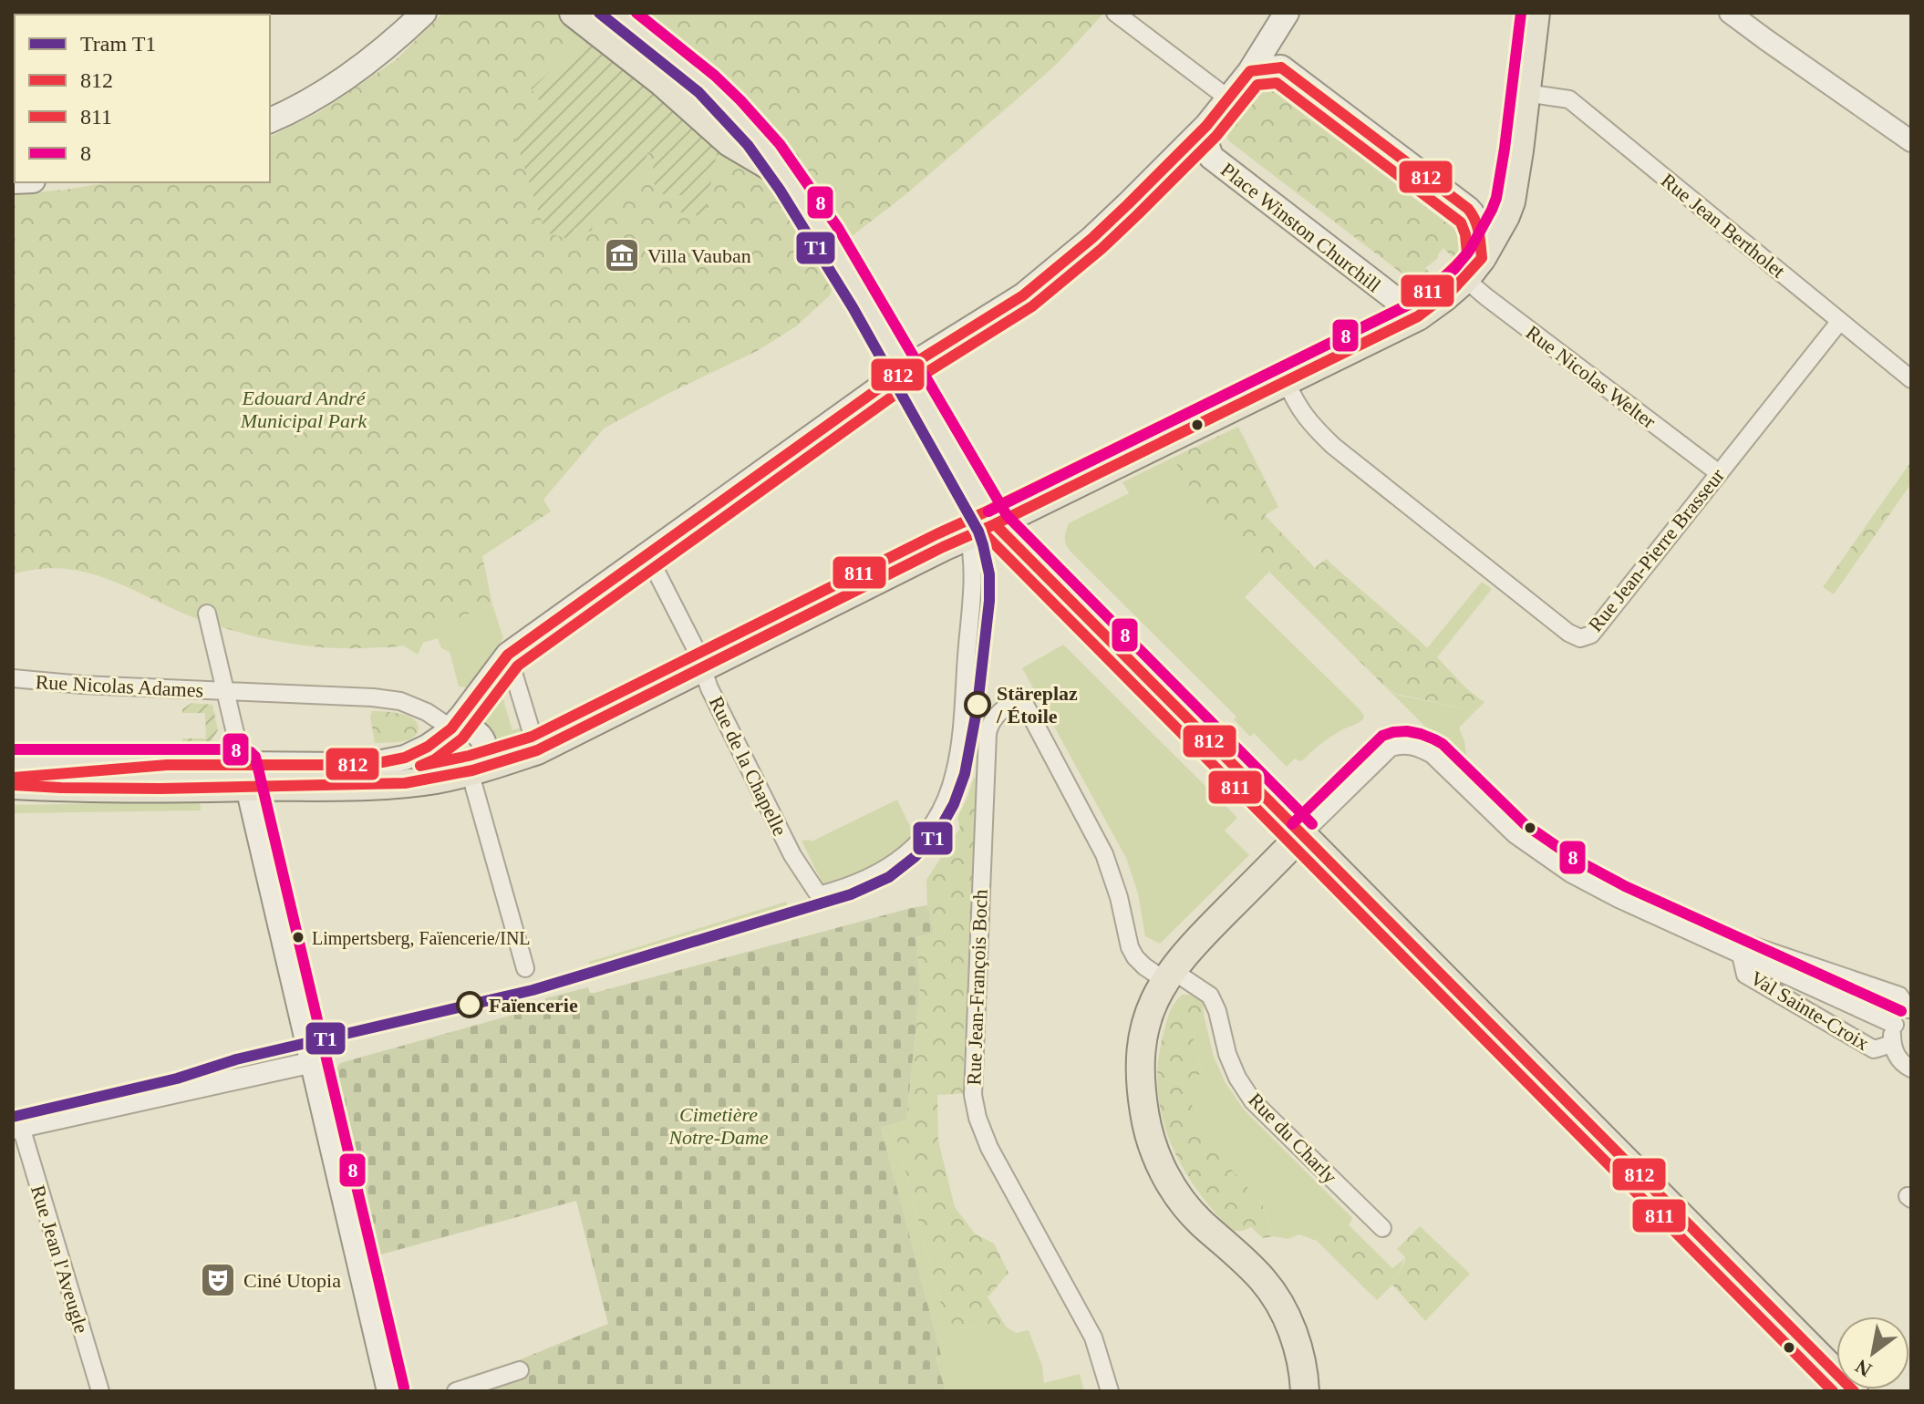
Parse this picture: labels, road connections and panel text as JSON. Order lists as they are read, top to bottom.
{
  "streets": {
    "main road": ["Place Winston Churchill"],
    "street": [
      "Rue Jean Bertholet",
      "Rue Nicolas Welter",
      "Rue Jean-Pierre Brasseur",
      "Rue Nicolas Adames",
      "Rue de la Chapelle",
      "Rue Jean-François Boch",
      "Val Sainte-Croix",
      "Rue du Charly",
      "Rue Jean l'Aveugle"
    ]
  },
  "crossings": [
    ["Rue Jean Bertholet", "Rue Jean-Pierre Brasseur"],
    ["Rue Nicolas Welter", "Rue Jean-Pierre Brasseur"],
    ["Rue Jean-François Boch", "Rue du Charly"]
  ],
  "parks": ["Edouard André Municipal Park", "Cimetière Notre-Dame"],
  "places": {
    "museum": ["Villa Vauban"],
    "other": ["Stäreplaz / Étoile", "Limpertsberg, Faïencerie/INL", "Faïencerie"],
    "theatre": ["Ciné Utopia"]
  },
  "lines": [
    "tram line T1",
    "transit line 8",
    "transit line 812",
    "transit line 811"
  ],
  "legend": [
    "Tram T1",
    "812",
    "811",
    "8"
  ],
  "north": "bottom left"
}
